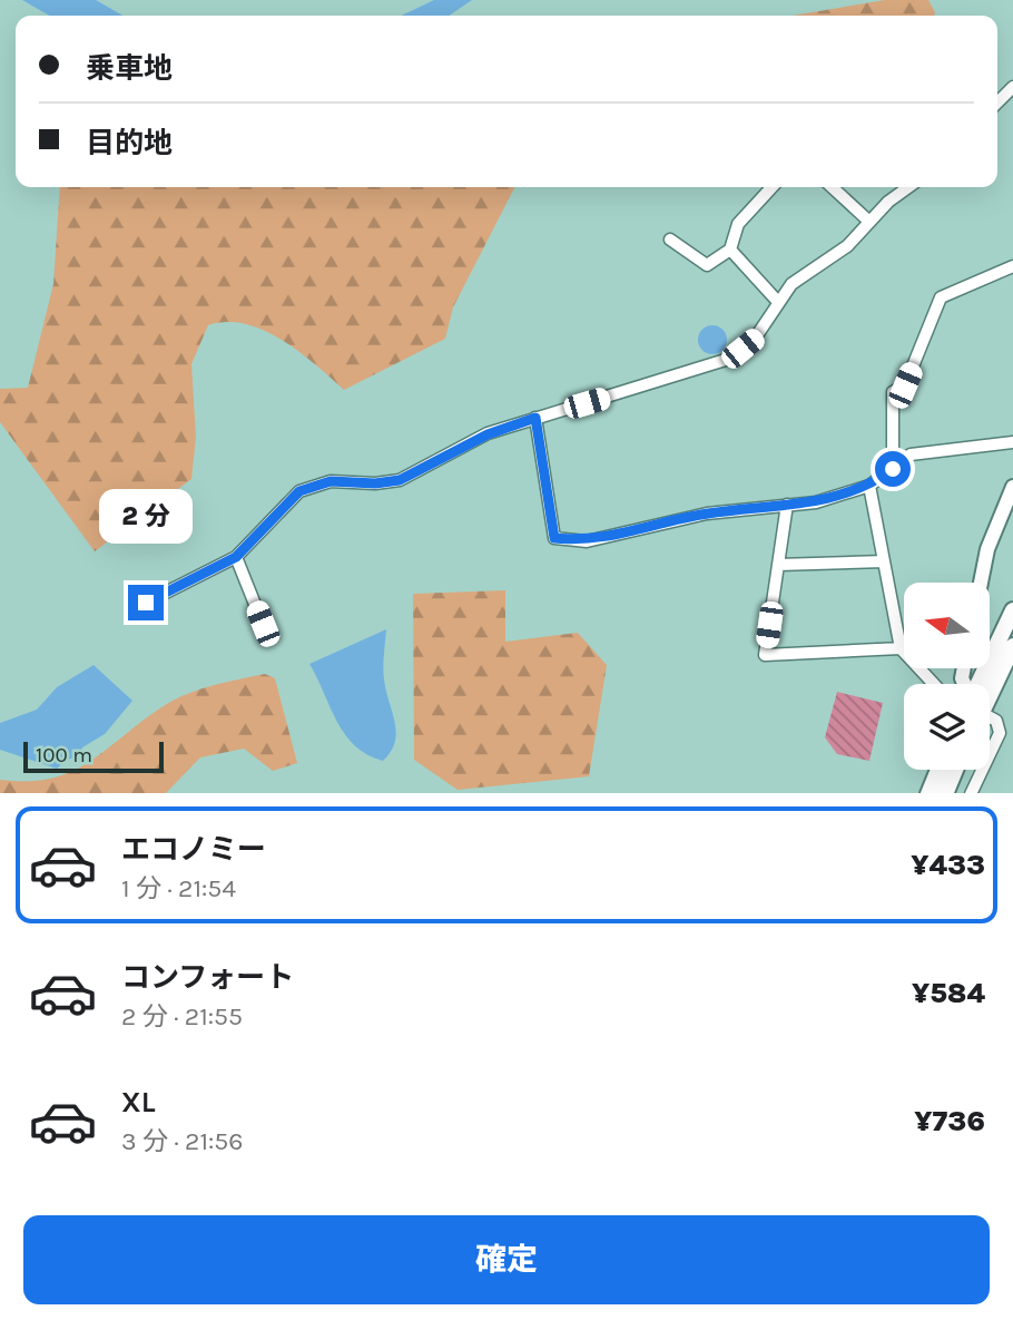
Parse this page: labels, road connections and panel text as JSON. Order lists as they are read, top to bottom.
{
  "scale_bar": "100 m",
  "north": "left",
  "page": {
    "banner": ["乗車地", "目的地"],
    "bubble": "2 分",
    "scale": "100 m",
    "list": [
      {
        "name": "エコノミー",
        "note": "1 分 · 21:54",
        "value": "¥433"
      },
      {
        "name": "コンフォート",
        "note": "2 分 · 21:55",
        "value": "¥584"
      },
      {
        "name": "XL",
        "note": "3 分 · 21:56",
        "value": "¥736"
      }
    ],
    "buttons": "確定"
  }
}
